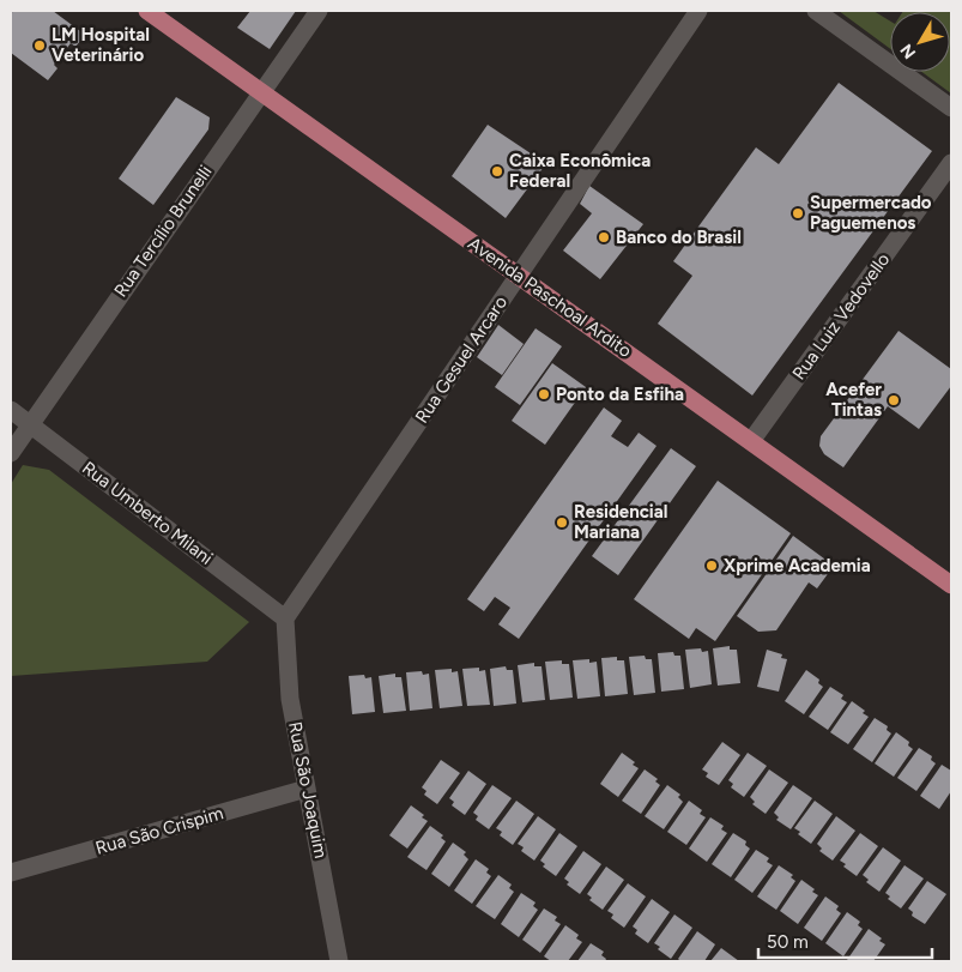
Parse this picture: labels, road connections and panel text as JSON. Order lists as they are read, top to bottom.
{
  "streets": {
    "main road": ["Avenida Paschoal Ardito"],
    "street": [
      "Rua Tercílio Brunelli",
      "Rua Luiz Vedovello",
      "Rua Gesuel Arcaro",
      "Rua Umberto Milani",
      "Rua São Joaquim",
      "Rua São Crispim"
    ]
  },
  "crossings": [
    ["Rua Tercílio Brunelli", "Avenida Paschoal Ardito"],
    ["Rua Tercílio Brunelli", "Rua Umberto Milani"],
    ["Avenida Paschoal Ardito", "Rua Luiz Vedovello"],
    ["Avenida Paschoal Ardito", "Rua Gesuel Arcaro"],
    ["Rua Gesuel Arcaro", "Rua Umberto Milani"],
    ["Rua Gesuel Arcaro", "Rua São Joaquim"],
    ["Rua Umberto Milani", "Rua São Joaquim"],
    ["Rua São Joaquim", "Rua São Crispim"]
  ],
  "places": [
    "LM Hospital Veterinário",
    "Caixa Econômica Federal",
    "Supermercado Paguemenos",
    "Banco do Brasil",
    "Ponto da Esfiha",
    "Acefer Tintas",
    "Residencial Mariana",
    "Xprime Academia"
  ],
  "scale_bar": "50 m",
  "north": "bottom left"
}
